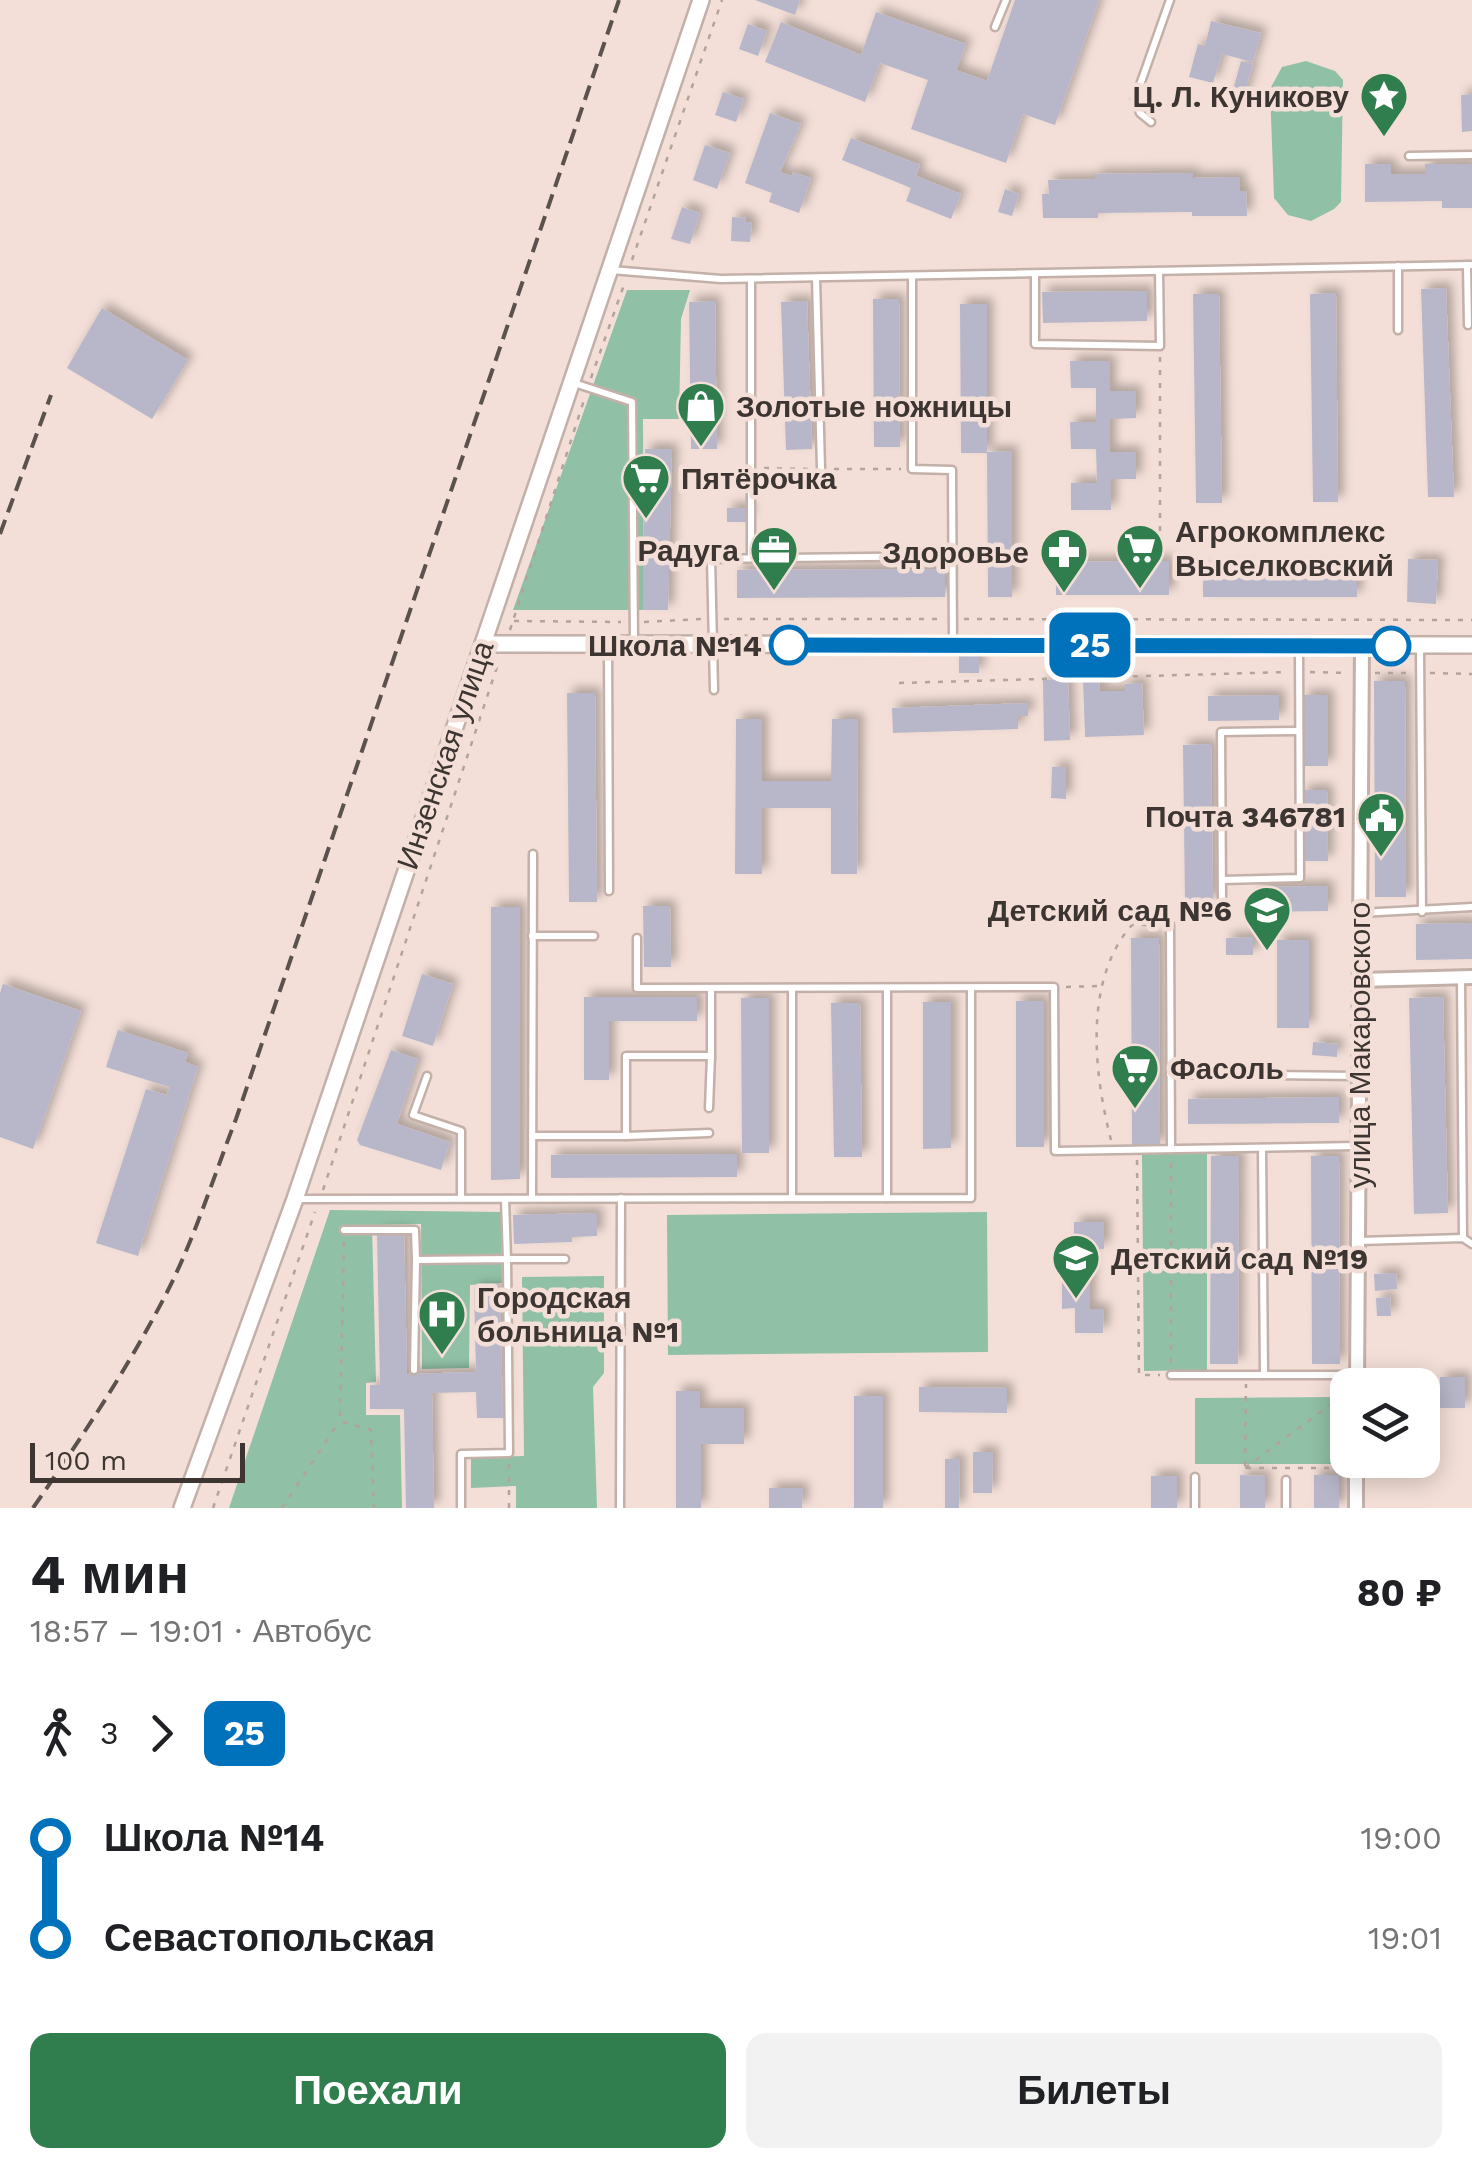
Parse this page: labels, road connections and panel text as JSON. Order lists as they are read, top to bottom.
{
  "streets": {
    "street": ["Инзенская улица", "улица Макаровского"]
  },
  "places": {
    "place": ["Ц. Л. Куникову"],
    "shop": ["Золотые ножницы"],
    "supermarket": ["Пятёрочка", "Агрокомплекс Выселковский", "Фасоль"],
    "office": ["Радуга"],
    "pharmacy": ["Здоровье"],
    "other": ["Школа №14"],
    "public building": ["Почта 346781"],
    "school or university": ["Детский сад №6", "Детский сад №19"],
    "hospital": ["Городская больница №1"]
  },
  "lines": ["bus line 25"],
  "scale_bar": "100 m",
  "page": {
    "on_map": "25",
    "scale": "100 m",
    "heading": ["4 мин", "18:57 – 19:01 · Автобус", "80 ₽"],
    "legs": ["3", "25"],
    "list": [
      {
        "name": "Школа №14",
        "value": "19:00"
      },
      {
        "name": "Севастопольская",
        "value": "19:01"
      }
    ],
    "buttons": ["Поехали", "Билеты"]
  }
}
